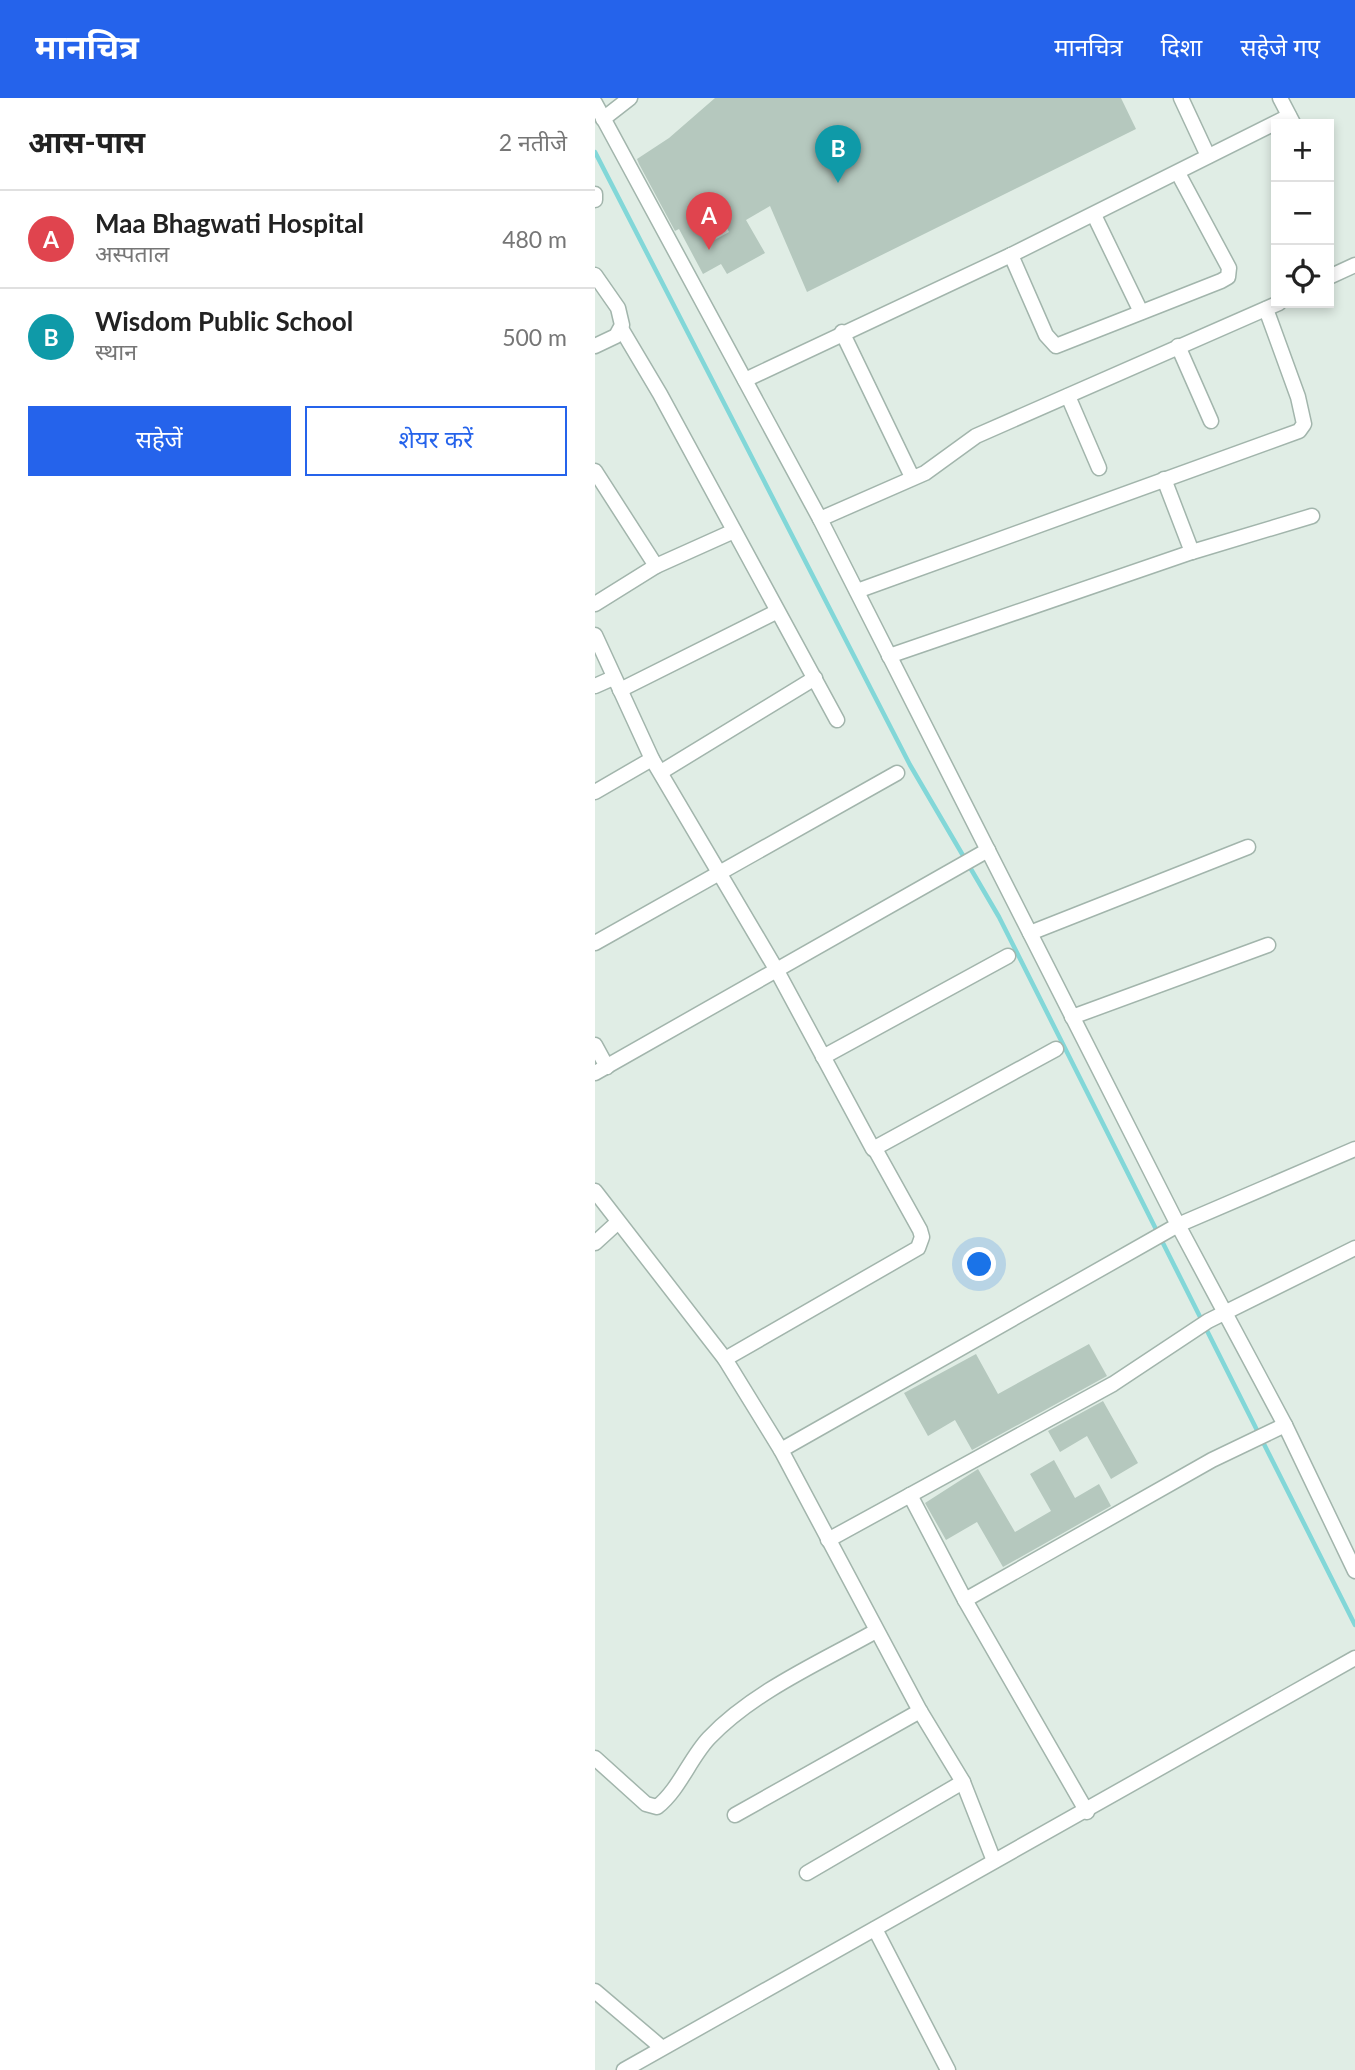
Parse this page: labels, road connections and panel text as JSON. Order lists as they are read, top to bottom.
{
  "page": {
    "header": "मानचित्र",
    "nav": ["मानचित्र", "दिशा", "सहेजे गए"],
    "heading": ["आस-पास", "2 नतीजे"],
    "map_buttons": ["+", "−"],
    "pins": ["B", "A"],
    "list": [
      {
        "mark": "A",
        "name": "Maa Bhagwati Hospital",
        "note": "अस्पताल",
        "value": "480 m"
      },
      {
        "mark": "B",
        "name": "Wisdom Public School",
        "note": "स्थान",
        "value": "500 m"
      }
    ],
    "buttons": ["सहेजें", "शेयर करें"]
  }
}
